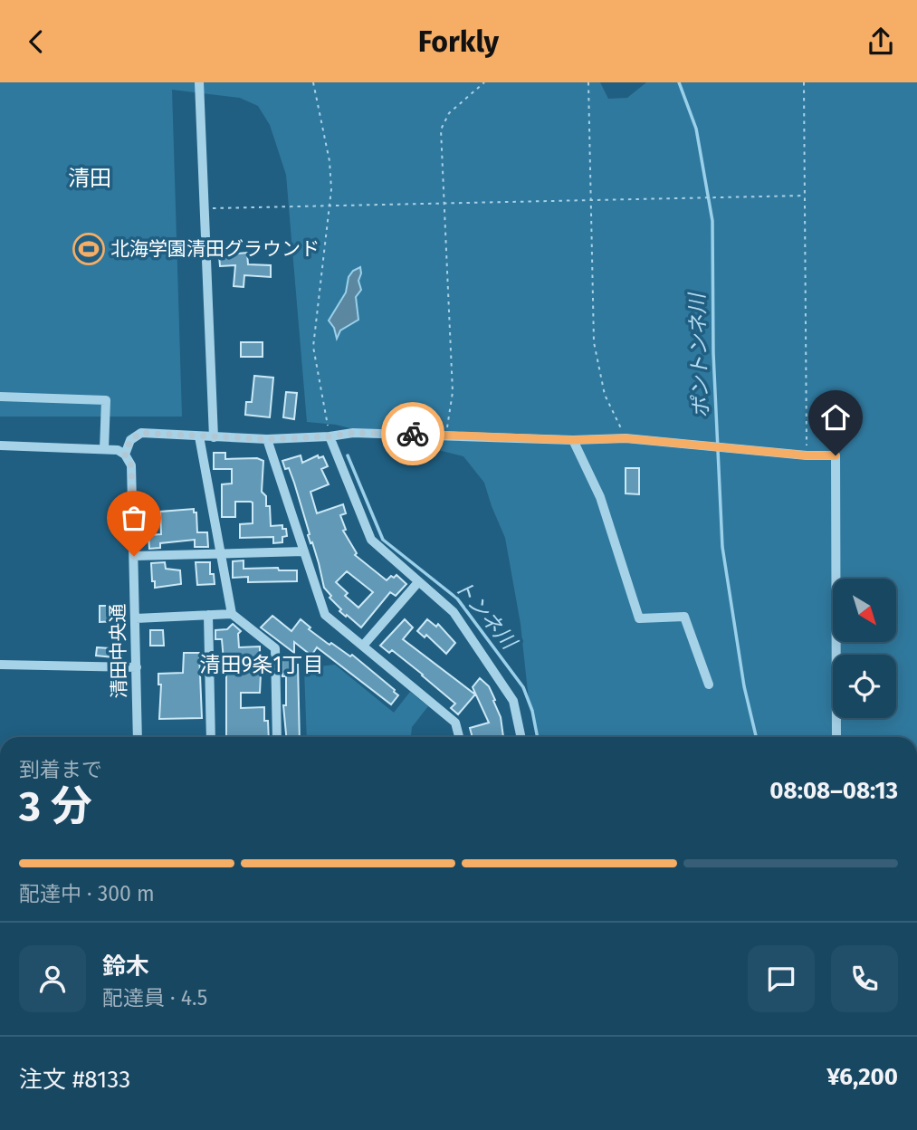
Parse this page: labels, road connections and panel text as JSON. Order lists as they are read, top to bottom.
{
  "streets": {
    "street": ["清田中央通"]
  },
  "districts": ["清田", "清田9条1丁目"],
  "water": ["ポントンネ川", "トンネ川"],
  "places": {
    "sports": ["北海学園清田グラウンド"]
  },
  "north": "bottom right",
  "page": {
    "header": "Forkly",
    "heading": ["3 分", "到着まで", "08:08–08:13"],
    "panel": [
      "鈴木",
      "配達員 · 4.5",
      "注文 #8133",
      "¥6,200"
    ],
    "bar": "配達中 · 300 m"
  }
}
